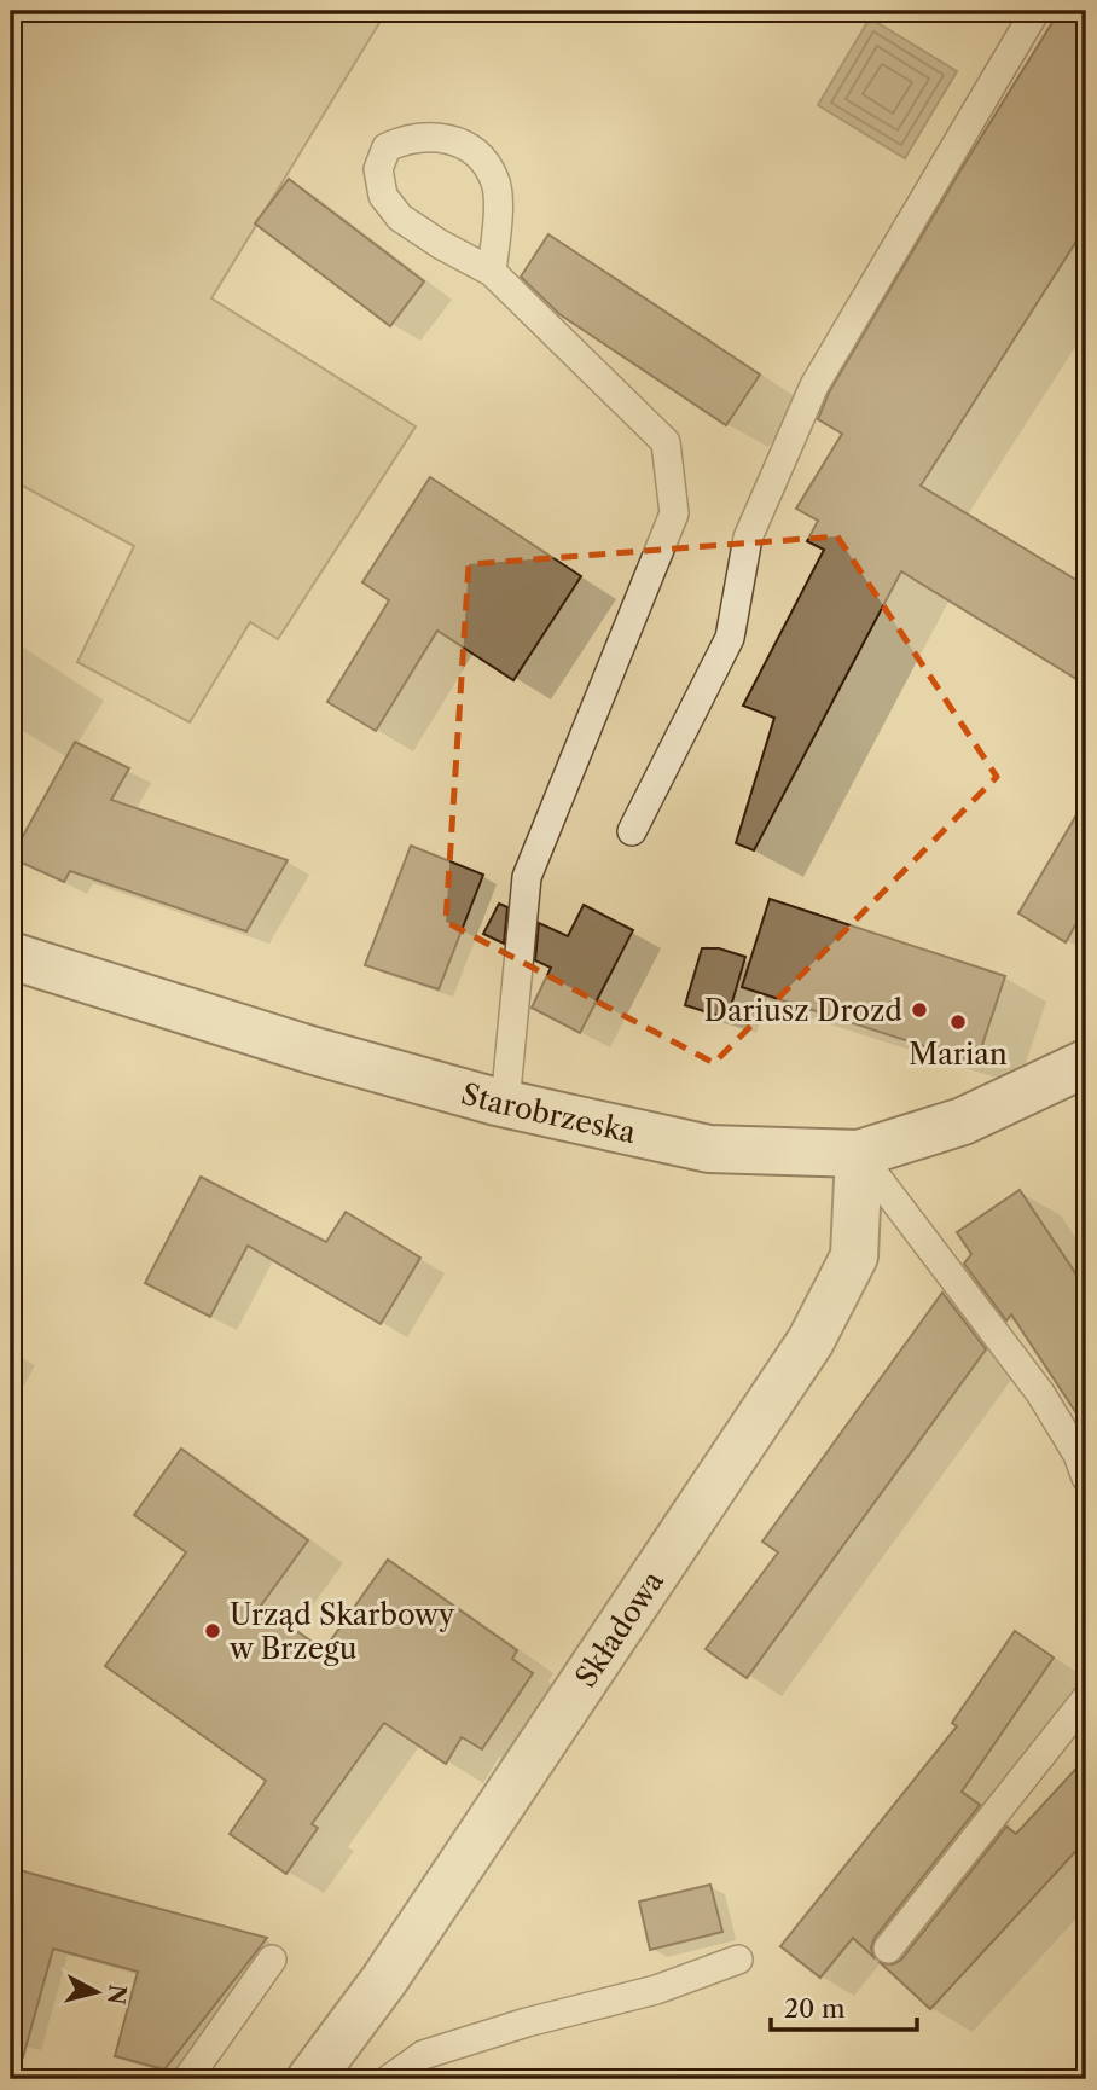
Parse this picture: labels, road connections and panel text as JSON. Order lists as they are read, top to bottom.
{
  "streets": {
    "street": ["Starobrzeska", "Składowa"]
  },
  "crossings": [
    ["Starobrzeska", "Składowa"]
  ],
  "places": ["Dariusz Drozd", "Marian", "Urząd Skarbowy w Brzegu"],
  "scale_bar": "20 m",
  "north": "right"
}
